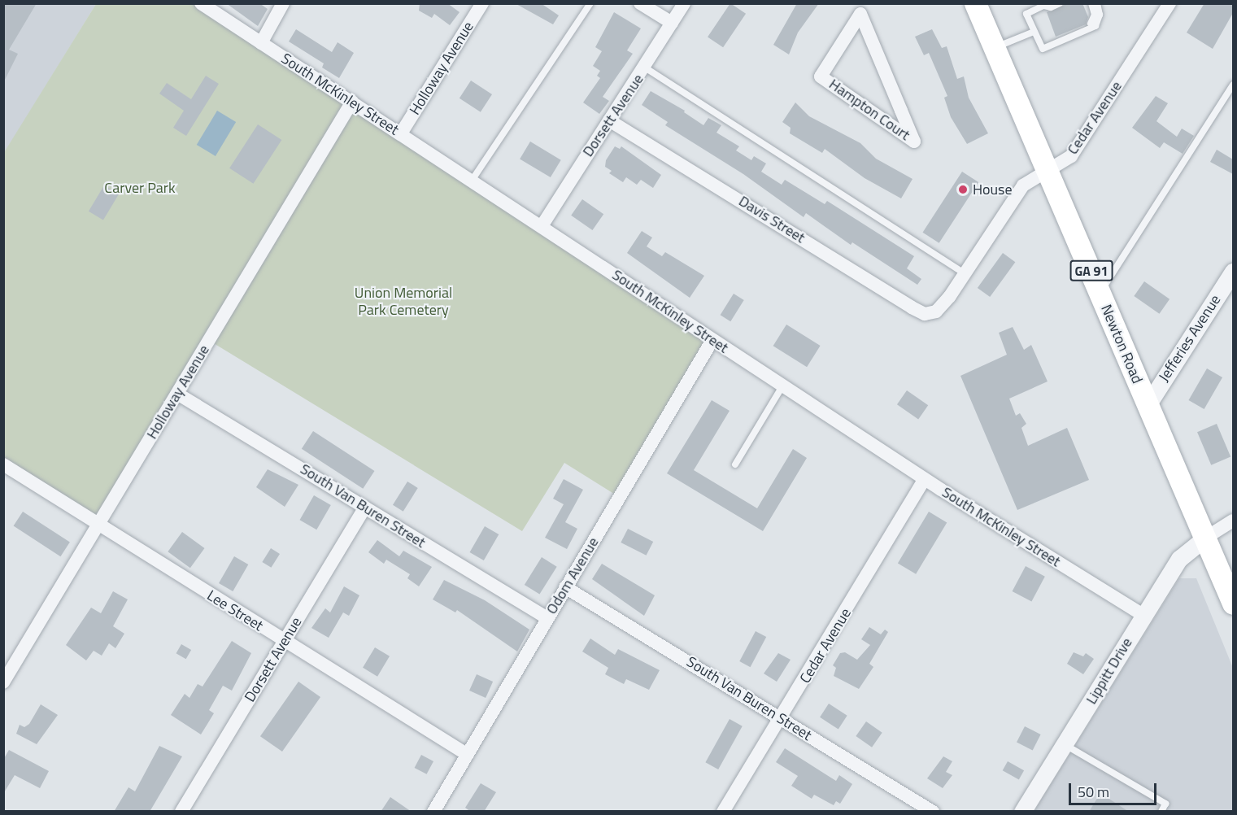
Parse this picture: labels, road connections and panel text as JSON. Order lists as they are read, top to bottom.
{
  "streets": {
    "main road": ["GA 91", "Newton Road"],
    "street": [
      "Holloway Avenue",
      "South McKinley Street",
      "Hampton Court",
      "Dorsett Avenue",
      "Cedar Avenue",
      "Davis Street",
      "Jefferies Avenue",
      "South Van Buren Street",
      "Odom Avenue",
      "Lee Street",
      "Lippitt Drive"
    ]
  },
  "crossings": [
    ["Holloway Avenue", "South McKinley Street"],
    ["Holloway Avenue", "South Van Buren Street"],
    ["Holloway Avenue", "Lee Street"],
    ["South McKinley Street", "Dorsett Avenue"],
    ["South McKinley Street", "Cedar Avenue"],
    ["South McKinley Street", "Odom Avenue"],
    ["South McKinley Street", "Lippitt Drive"],
    ["Dorsett Avenue", "Davis Street"],
    ["Dorsett Avenue", "South Van Buren Street"],
    ["Dorsett Avenue", "Lee Street"],
    ["Cedar Avenue", "Davis Street"],
    ["Cedar Avenue", "Newton Road"],
    ["Cedar Avenue", "South Van Buren Street"],
    ["Jefferies Avenue", "Newton Road"],
    ["Newton Road", "Lippitt Drive"],
    ["South Van Buren Street", "Odom Avenue"],
    ["Odom Avenue", "Lee Street"]
  ],
  "parks": ["Carver Park", "Union Memorial Park Cemetery"],
  "places": ["House"],
  "scale_bar": "50 m"
}
